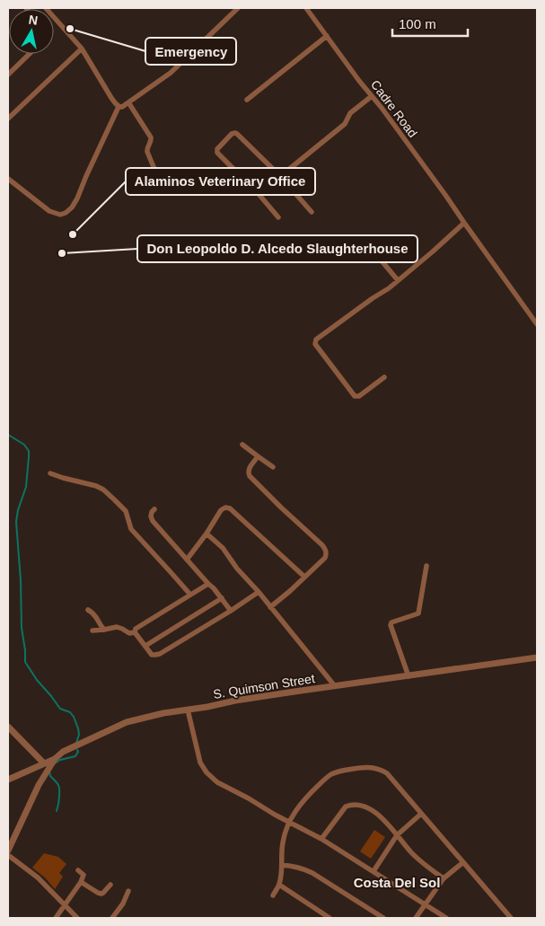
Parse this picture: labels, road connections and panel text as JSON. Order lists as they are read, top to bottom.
{
  "streets": {
    "street": ["Cadre Road", "S. Quimson Street"]
  },
  "districts": ["Costa Del Sol"],
  "places": ["Emergency", "Alaminos Veterinary Office", "Don Leopoldo D. Alcedo Slaughterhouse"],
  "scale_bar": "100 m",
  "north": "top"
}
